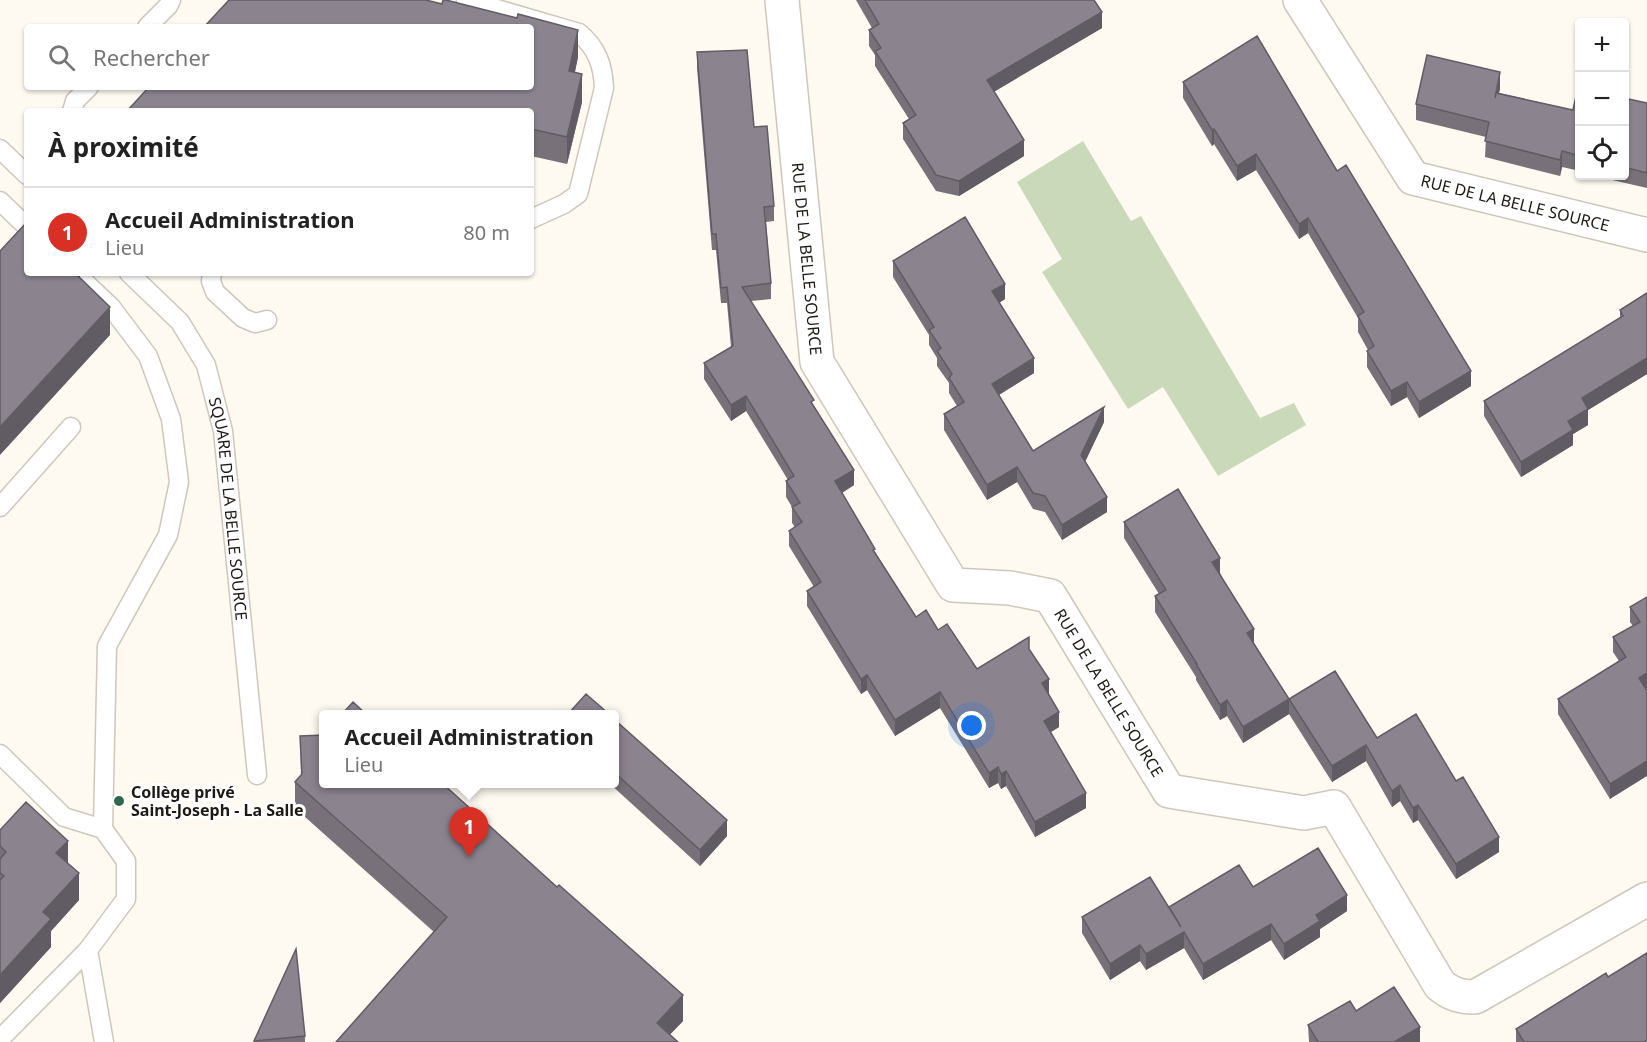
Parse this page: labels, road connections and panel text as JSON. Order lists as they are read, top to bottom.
{
  "streets": {
    "street": ["RUE DE LA BELLE SOURCE"],
    "lane": ["SQUARE DE LA BELLE SOURCE"]
  },
  "places": ["Collège privé Saint-Joseph - La Salle"],
  "page": {
    "map_buttons": ["+", "−"],
    "search": "Rechercher",
    "heading": "À proximité",
    "list": [
      {
        "mark": "1",
        "name": "Accueil Administration",
        "note": "Lieu",
        "value": "80 m"
      }
    ],
    "popup": ["Accueil Administration", "Lieu"],
    "pins": "1"
  }
}
